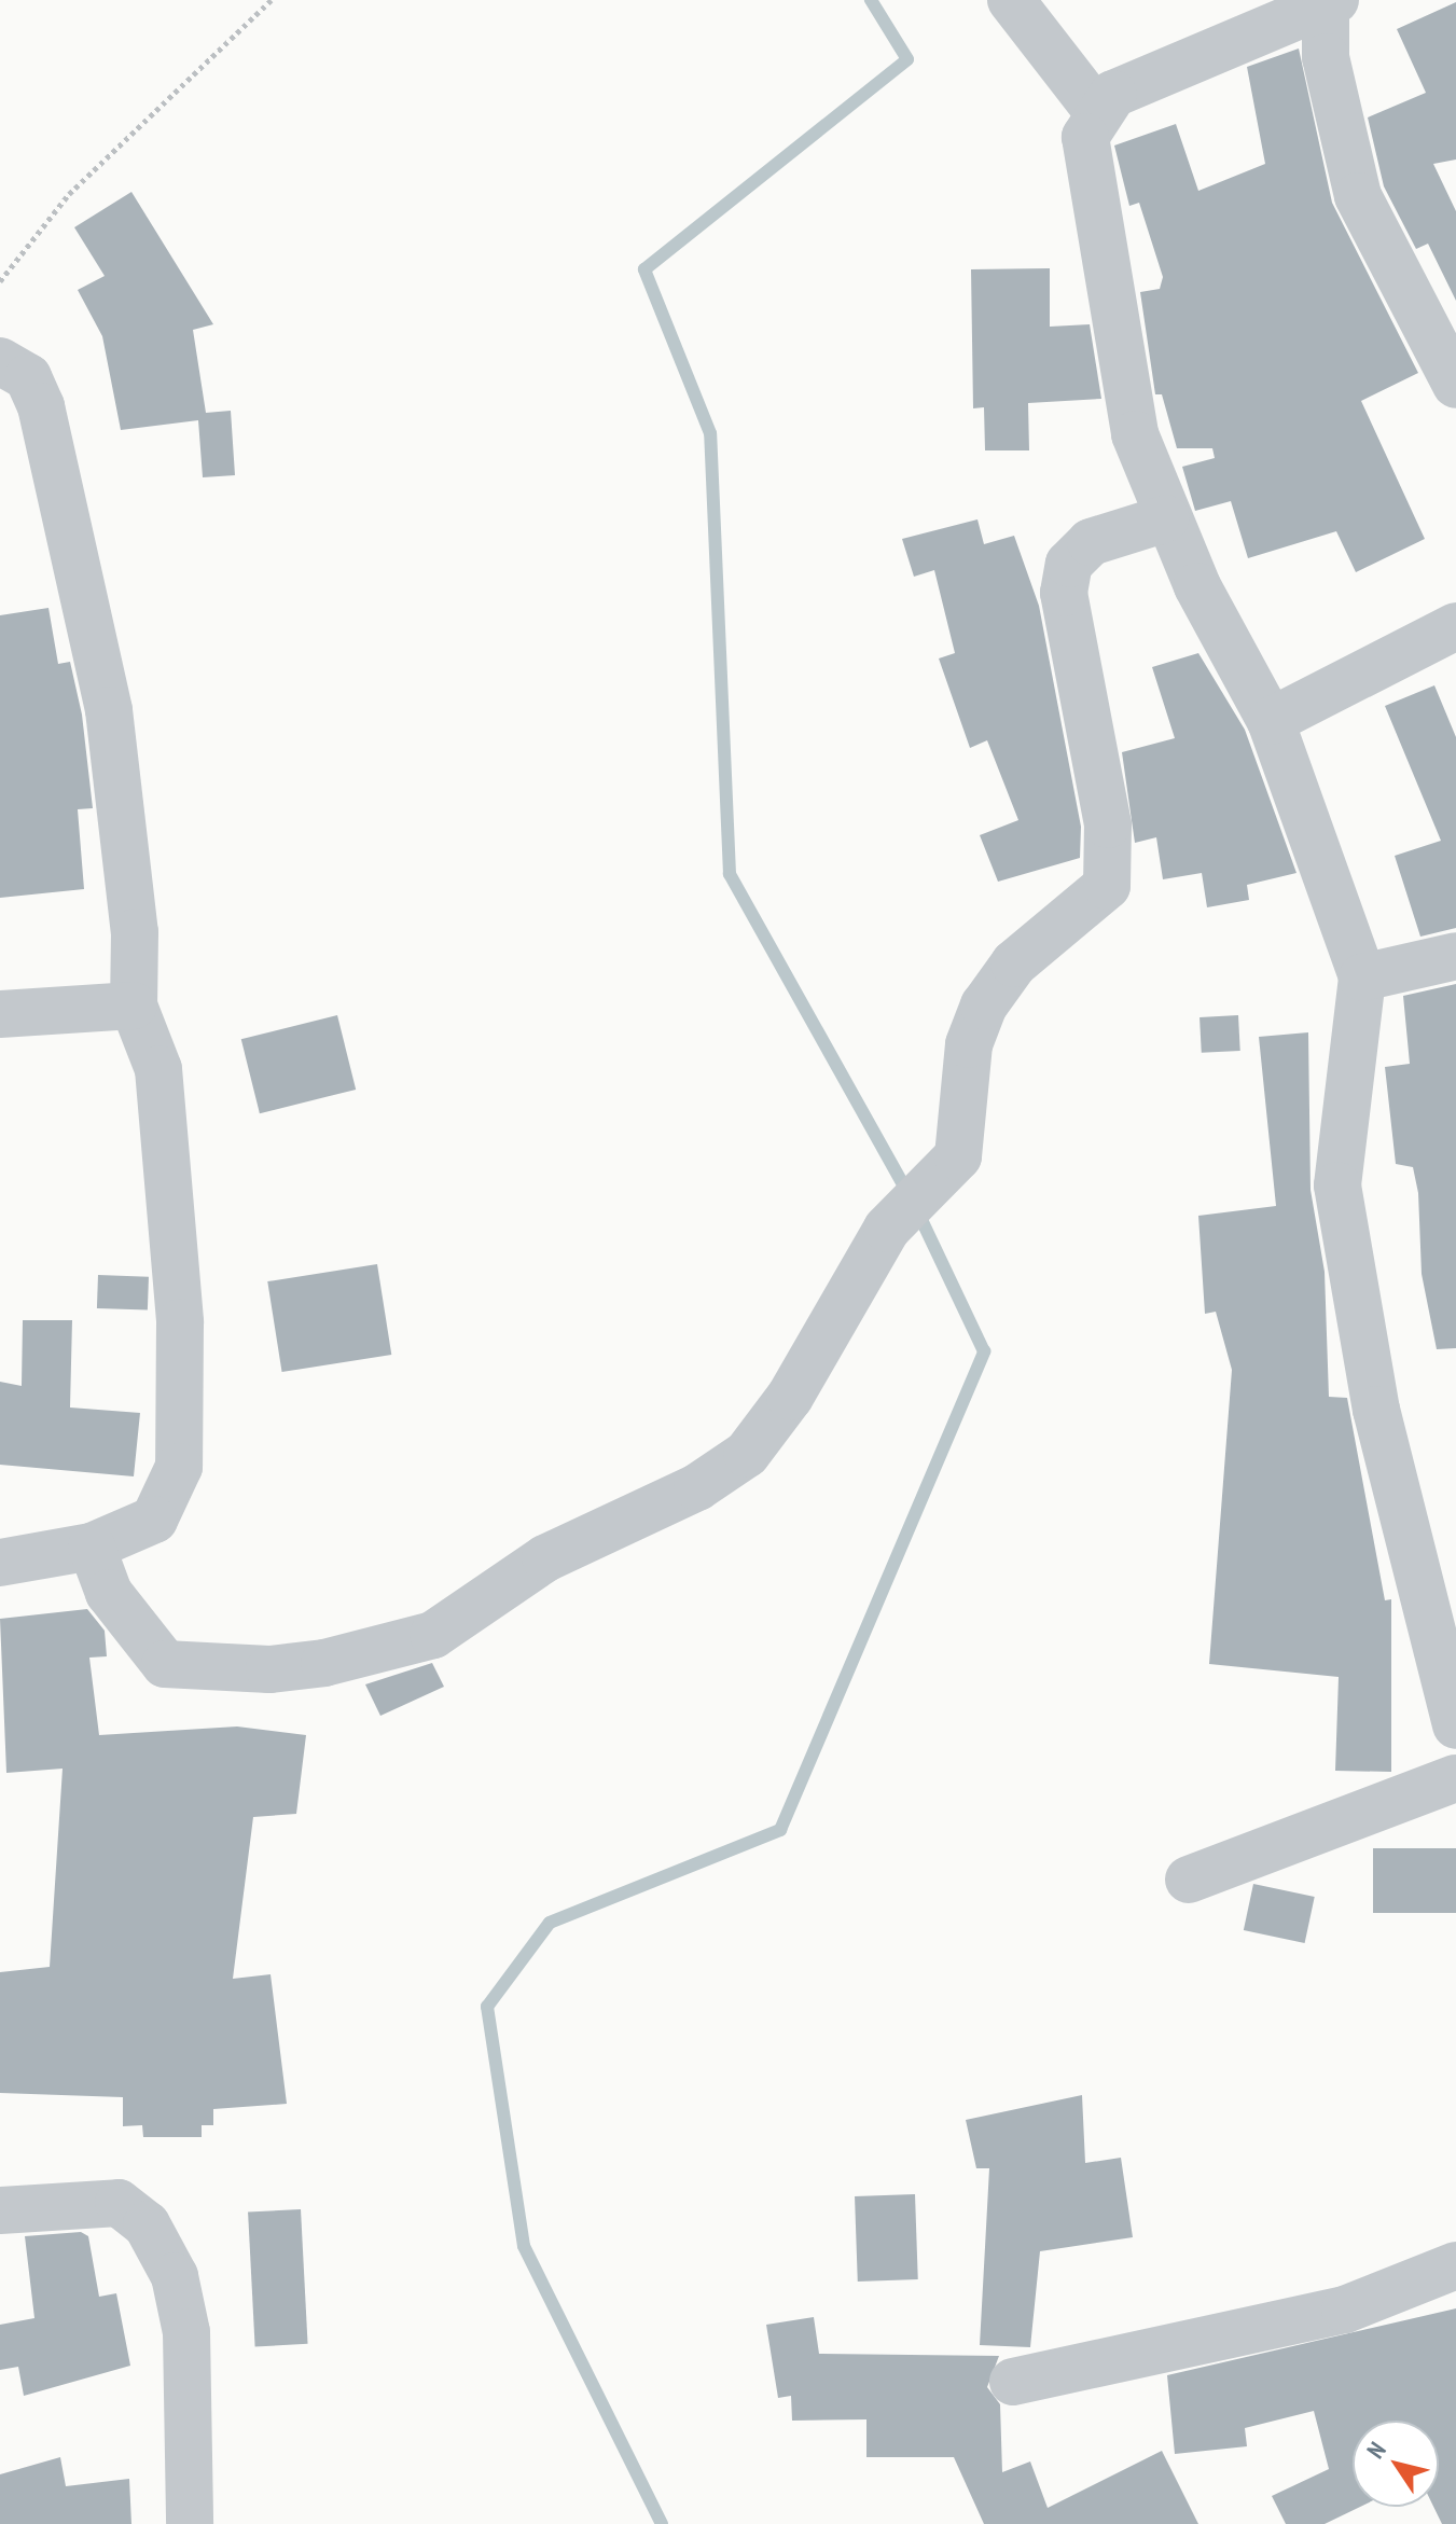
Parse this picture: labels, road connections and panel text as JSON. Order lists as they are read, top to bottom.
{
  "north": "top left"
}
